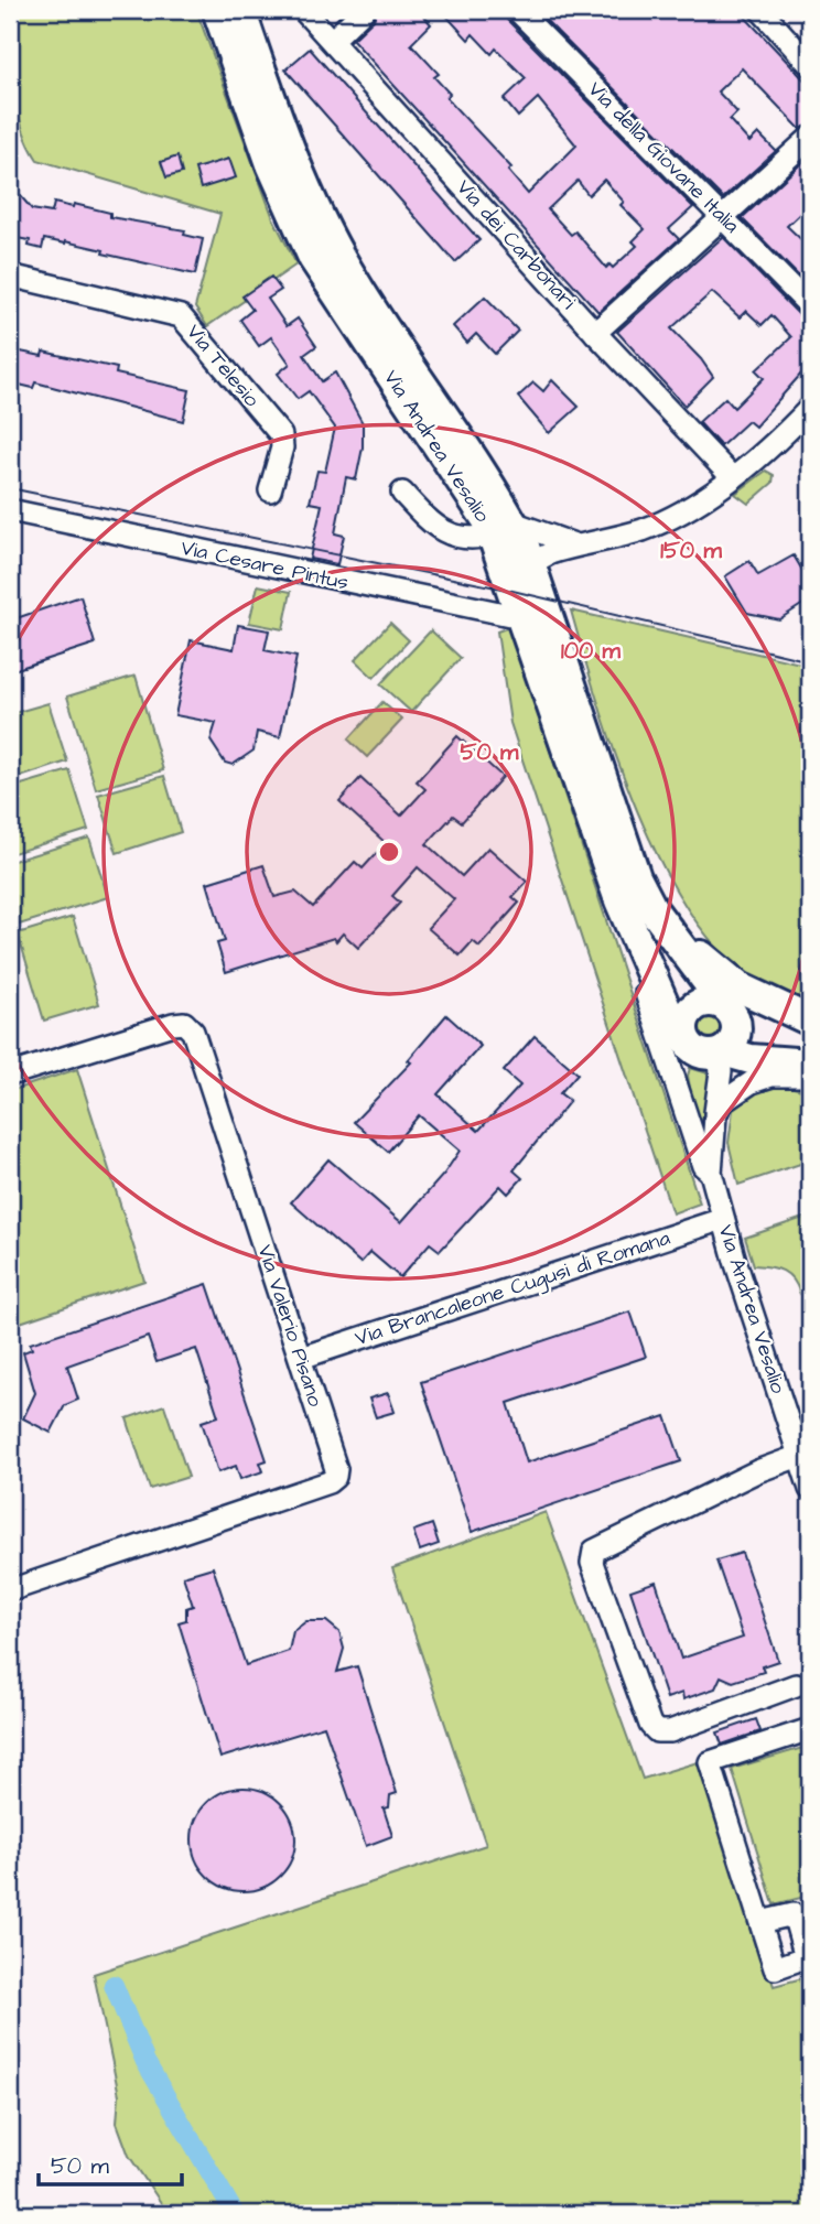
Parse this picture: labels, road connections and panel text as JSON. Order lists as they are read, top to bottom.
{
  "streets": {
    "main road": ["Via Andrea Vesalio"],
    "street": [
      "Via della Giovane Italia",
      "Via dei Carbonari",
      "Via Telesio",
      "Via Cesare Pintus",
      "Via Brancaleone Cugusi di Romana",
      "Via Valerio Pisano"
    ]
  },
  "crossings": [
    ["Via Andrea Vesalio", "Via Cesare Pintus"],
    ["Via Andrea Vesalio", "Via Brancaleone Cugusi di Romana"],
    ["Via Brancaleone Cugusi di Romana", "Via Valerio Pisano"]
  ],
  "scale_bar": "50 m",
  "rings": ["150 m", "100 m", "50 m"]
}
